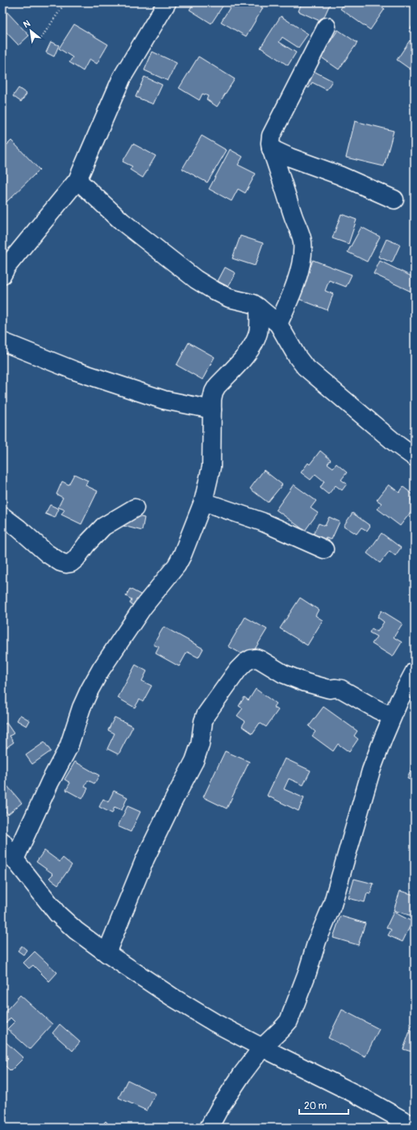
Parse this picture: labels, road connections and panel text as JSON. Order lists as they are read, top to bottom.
{
  "scale_bar": "20 m",
  "north": "top left"
}
